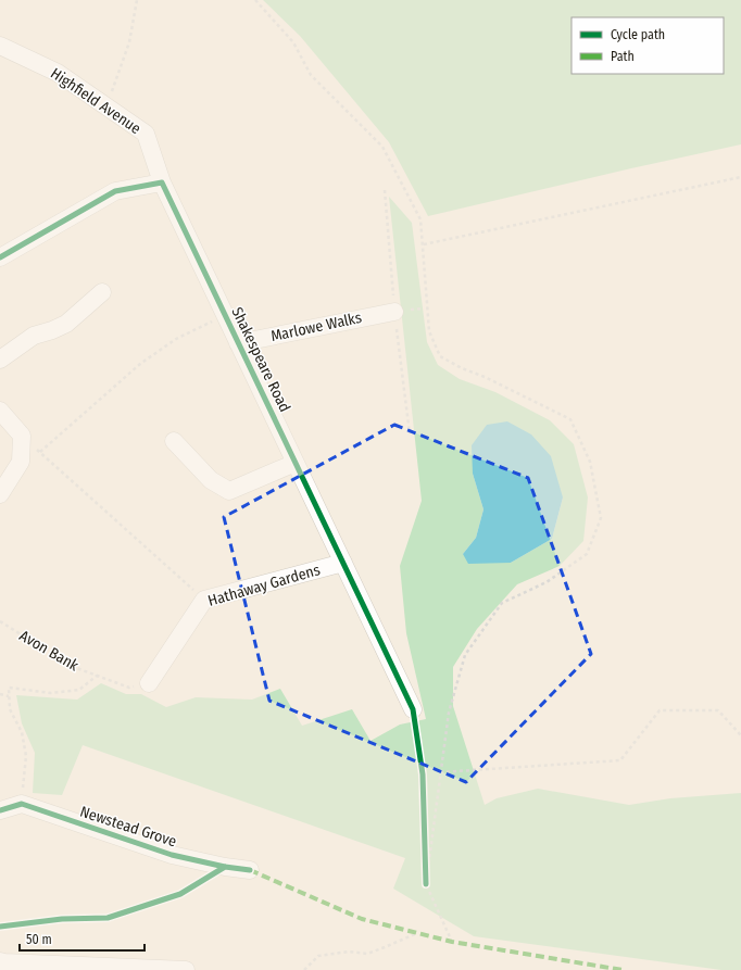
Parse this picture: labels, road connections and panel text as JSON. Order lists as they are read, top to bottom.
{
  "streets": {
    "street": [
      "Highfield Avenue",
      "Marlowe Walks",
      "Shakespeare Road",
      "Hathaway Gardens",
      "Newstead Grove"
    ],
    "path": ["Avon Bank"]
  },
  "crossings": [
    ["Highfield Avenue", "Shakespeare Road"],
    ["Marlowe Walks", "Shakespeare Road"],
    ["Shakespeare Road", "Hathaway Gardens"],
    ["Hathaway Gardens", "Avon Bank"]
  ],
  "legend": ["Cycle path", "Path"],
  "scale_bar": "50 m"
}
